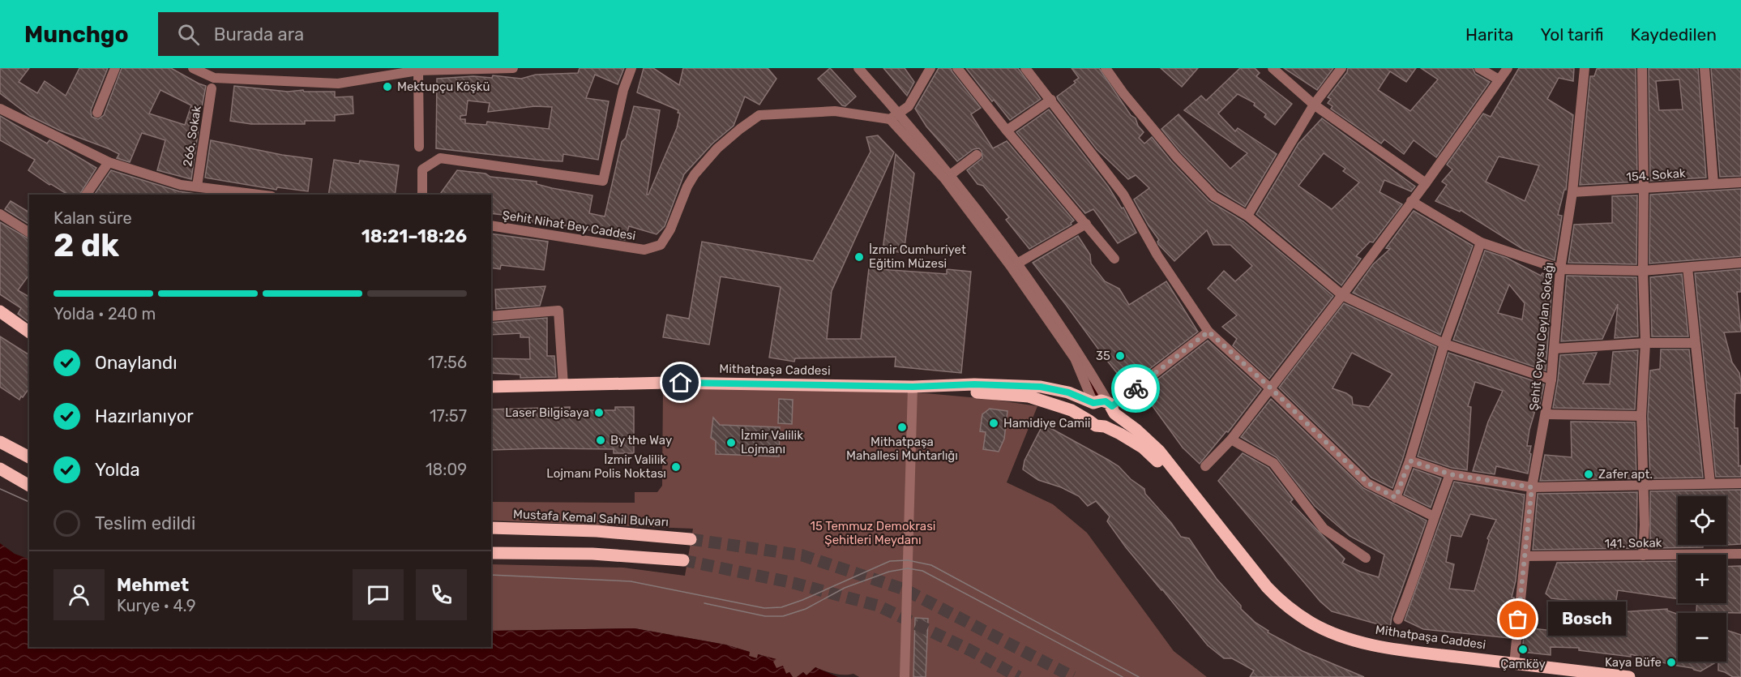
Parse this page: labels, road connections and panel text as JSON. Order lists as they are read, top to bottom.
{
  "streets": {
    "main road": ["Mithatpaşa Caddesi", "Mustafa Kemal Sahil Bulvarı"],
    "street": [
      "266. Sokak",
      "154. Sokak",
      "Şehit Nihat Bey Caddesi",
      "Şehit Ceysu Ceylan Sokağı",
      "141. Sokak"
    ]
  },
  "crossings": [
    ["154. Sokak", "Şehit Ceysu Ceylan Sokağı"],
    ["Şehit Ceysu Ceylan Sokağı", "Mithatpaşa Caddesi"],
    ["Şehit Ceysu Ceylan Sokağı", "141. Sokak"]
  ],
  "parks": ["15 Temmuz Demokrasi Şehitleri Meydanı"],
  "places": [
    "Mektupçu Köşkü",
    "İzmir Cumhuriyet Eğitim Müzesi",
    "35",
    "Laser Bilgisaya",
    "Hamidiye Camii",
    "Mithatpaşa Mahallesi Muhtarlığı",
    "By the Way",
    "İzmir Valilik Lojmanı",
    "İzmir Valilik Lojmanı Polis Noktası",
    "Zafer apt.",
    "Bosch",
    "Çamköy",
    "Kaya Büfe"
  ],
  "page": {
    "header": "Munchgo",
    "search": "Burada ara",
    "nav": ["Harita", "Yol tarifi", "Kaydedilen"],
    "heading": ["2 dk", "Kalan süre", "18:21–18:26"],
    "panel": ["Mehmet", "Kurye · 4.9"],
    "bar": "Yolda · 240 m",
    "list": [
      ["Onaylandı", "17:56"],
      ["Hazırlanıyor", "17:57"],
      ["Yolda", "18:09"],
      "Teslim edildi"
    ],
    "map_buttons": ["+", "−"],
    "bubble": "Bosch"
  }
}
